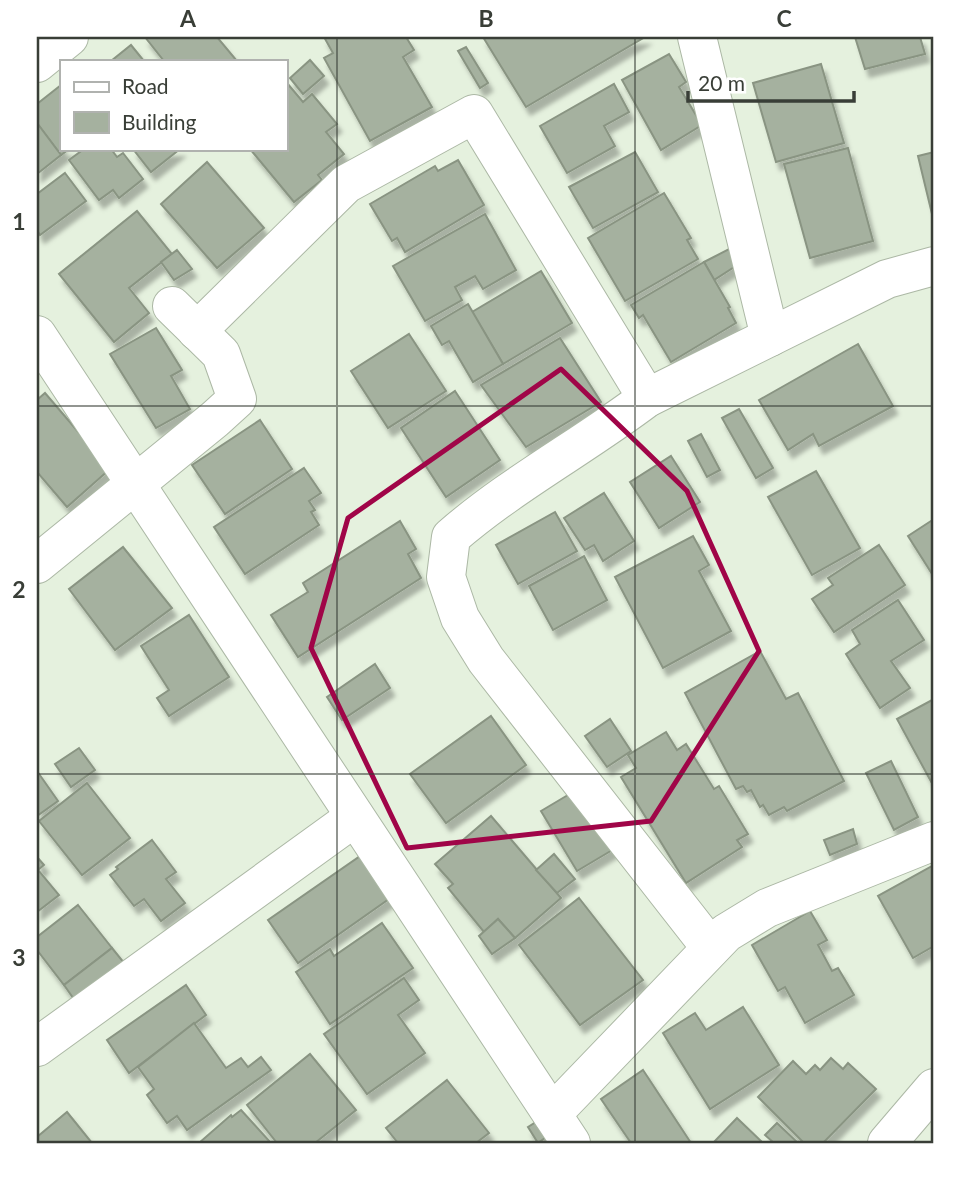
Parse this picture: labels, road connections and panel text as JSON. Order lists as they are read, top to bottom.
{
  "legend": ["Road", "Building"],
  "scale_bar": "20 m",
  "grid": {
    "columns": ["A", "B", "C"],
    "rows": ["1", "2", "3"]
  }
}
